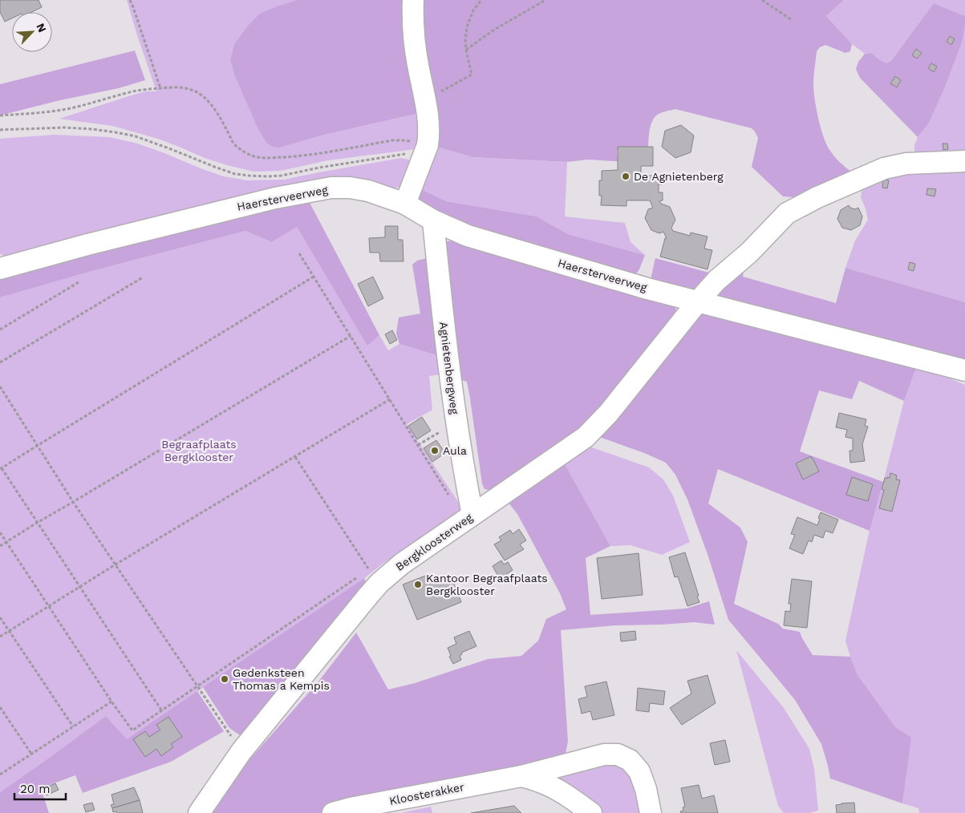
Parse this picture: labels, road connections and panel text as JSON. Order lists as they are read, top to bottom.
{
  "streets": {
    "street": [
      "Haersterveerweg",
      "Agnietenbergweg",
      "Bergkloosterweg",
      "Kloosterakker"
    ]
  },
  "crossings": [
    ["Haersterveerweg", "Agnietenbergweg"],
    ["Haersterveerweg", "Bergkloosterweg"],
    ["Agnietenbergweg", "Bergkloosterweg"]
  ],
  "parks": ["Begraafplaats Bergklooster"],
  "places": [
    "De Agnietenberg",
    "Aula",
    "Kantoor Begraafplaats Bergklooster",
    "Gedenksteen Thomas a Kempis"
  ],
  "scale_bar": "20 m",
  "north": "top right"
}
